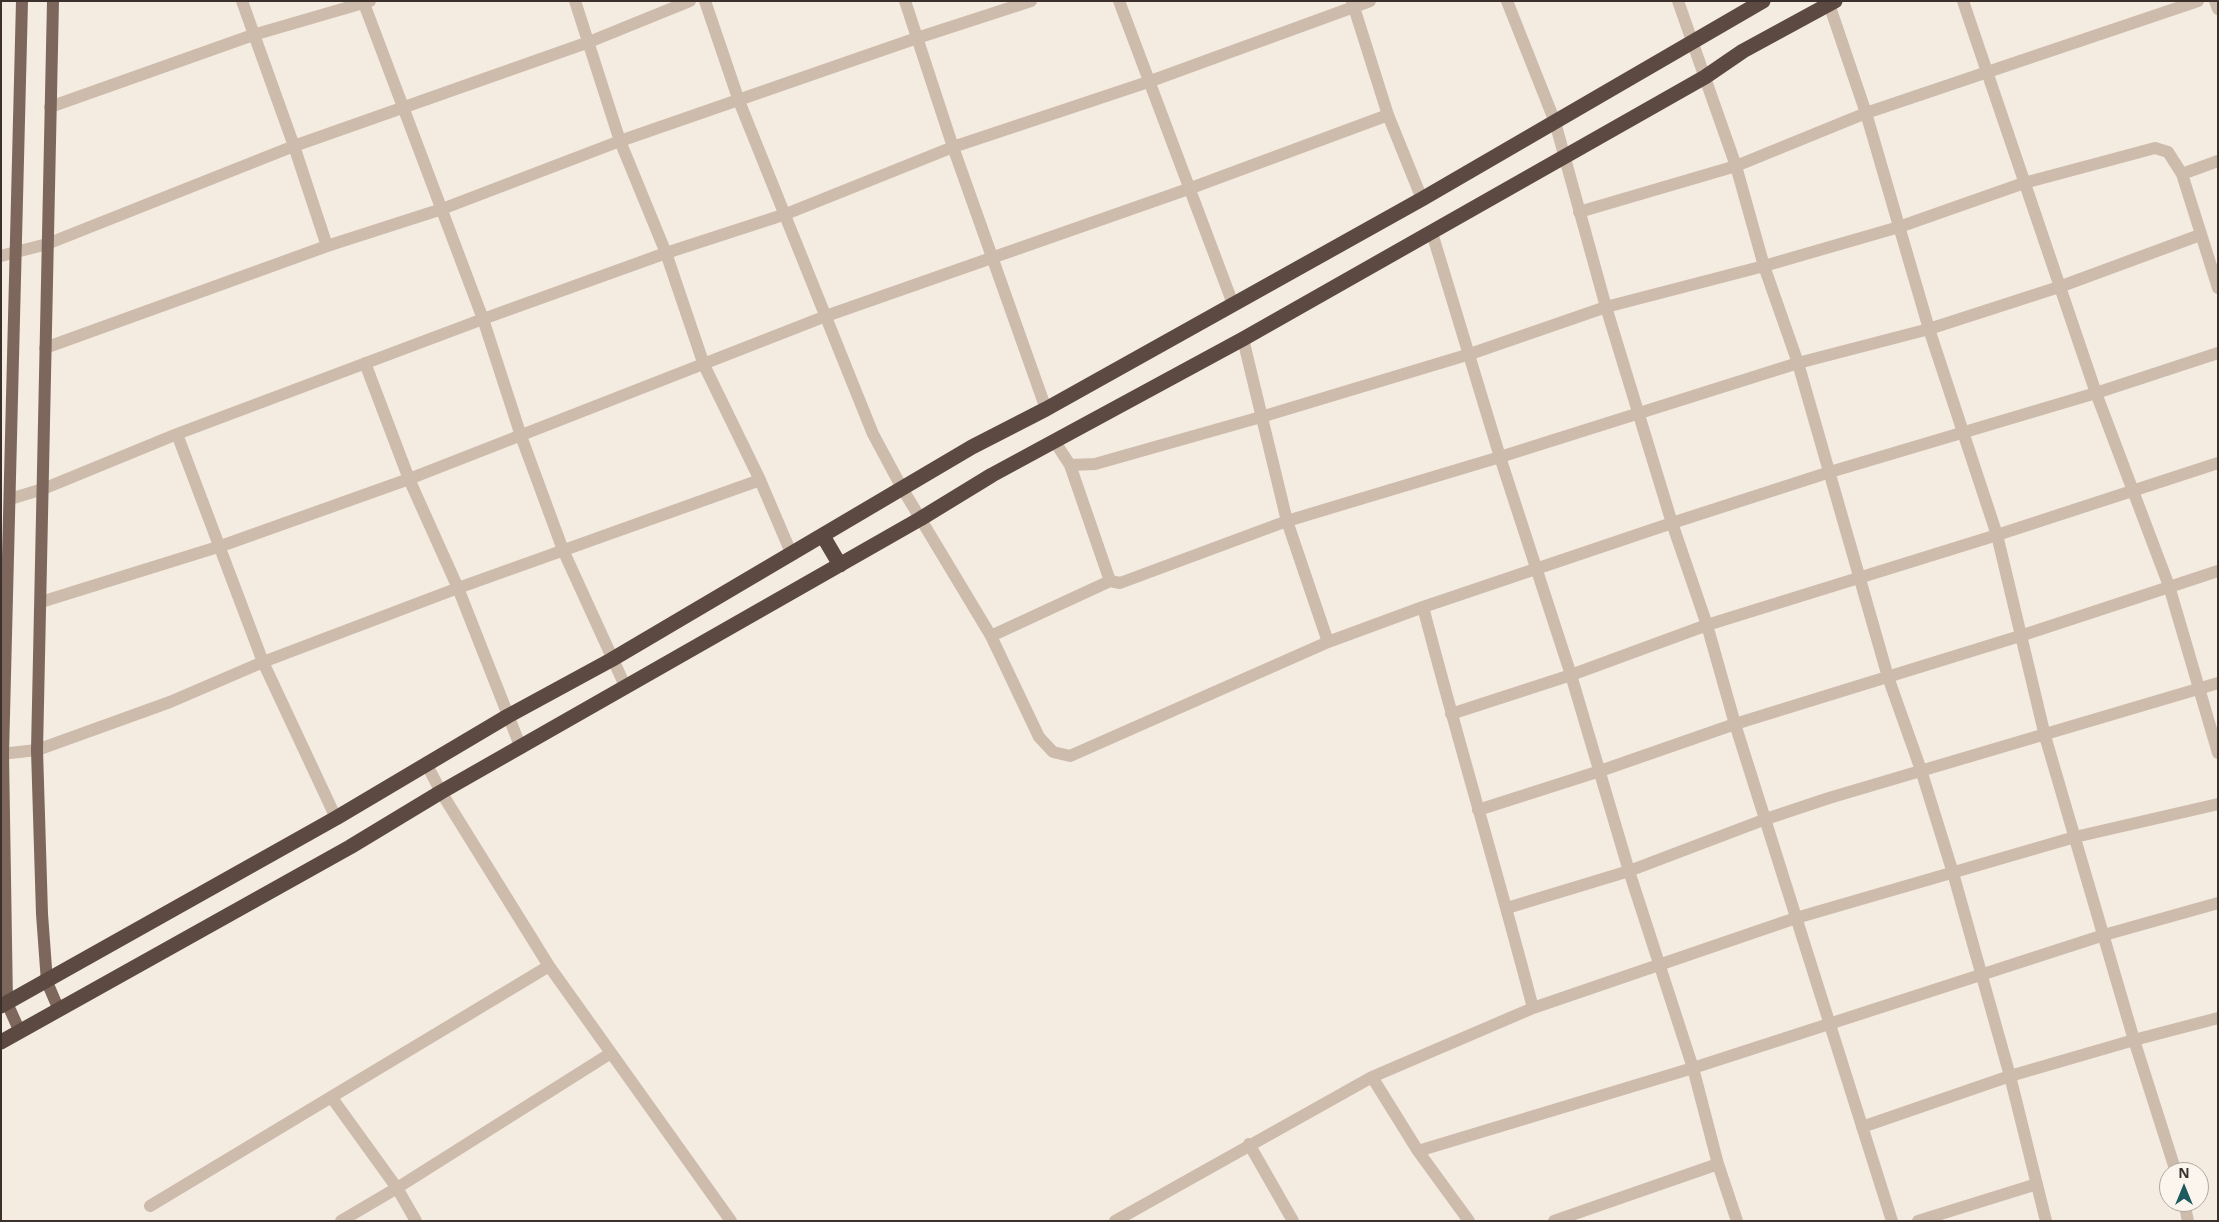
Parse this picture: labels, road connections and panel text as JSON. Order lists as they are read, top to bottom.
{
  "north": "top"
}
